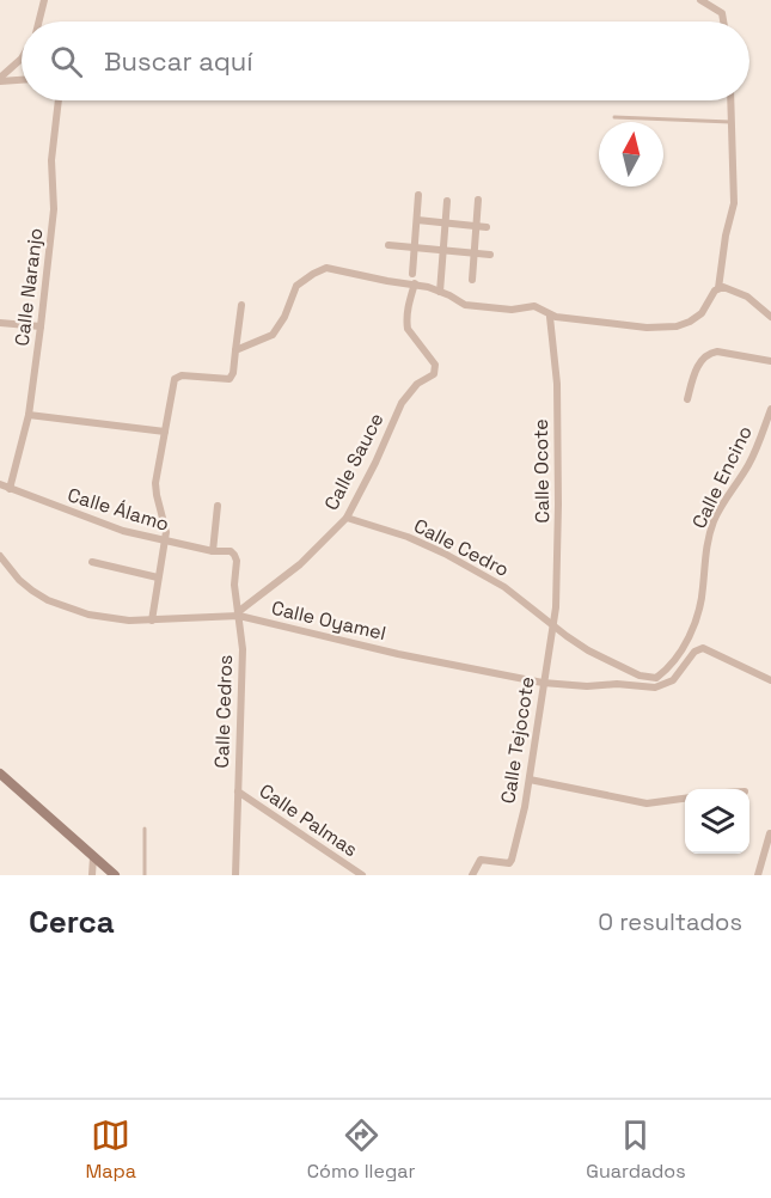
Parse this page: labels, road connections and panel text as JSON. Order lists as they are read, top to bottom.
{
  "streets": {
    "street": [
      "Calle Naranjo",
      "Calle Sauce",
      "Calle Ocote",
      "Calle Encino",
      "Calle Álamo",
      "Calle Cedro",
      "Calle Oyamel",
      "Calle Cedros",
      "Calle Tejocote",
      "Calle Palmas"
    ]
  },
  "crossings": [
    ["Calle Naranjo", "Calle Álamo"],
    ["Calle Sauce", "Calle Cedro"],
    ["Calle Sauce", "Calle Oyamel"],
    ["Calle Sauce", "Calle Cedros"],
    ["Calle Ocote", "Calle Cedro"],
    ["Calle Ocote", "Calle Tejocote"],
    ["Calle Encino", "Calle Cedro"],
    ["Calle Álamo", "Calle Cedros"],
    ["Calle Cedro", "Calle Tejocote"],
    ["Calle Oyamel", "Calle Cedros"],
    ["Calle Oyamel", "Calle Tejocote"],
    ["Calle Cedros", "Calle Palmas"]
  ],
  "north": "top",
  "page": {
    "search": "Buscar aquí",
    "heading": ["Cerca", "0 resultados"],
    "nav": ["Mapa", "Cómo llegar", "Guardados"]
  }
}
